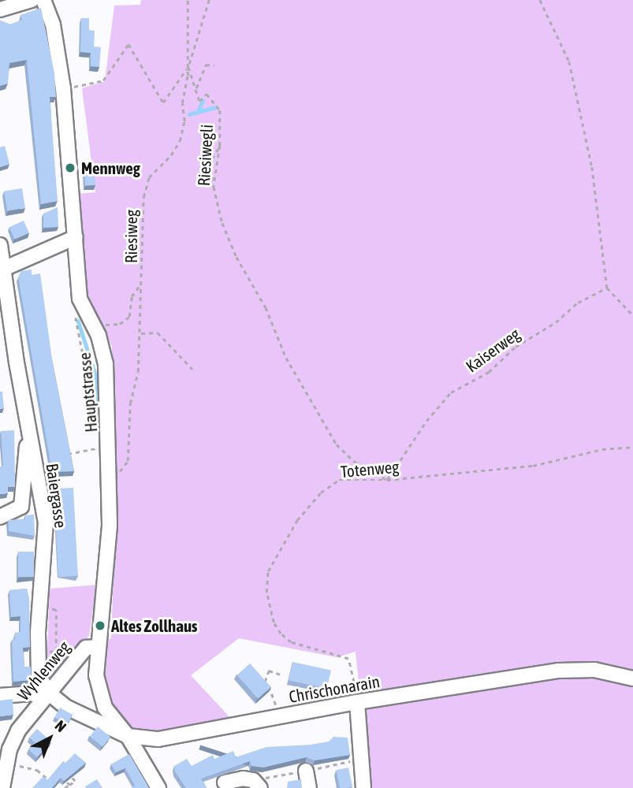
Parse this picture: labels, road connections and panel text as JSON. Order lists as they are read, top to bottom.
{
  "streets": {
    "street": [
      "Hauptstrasse",
      "Baiergasse",
      "Wyhlenweg",
      "Chrischonarain"
    ],
    "path": [
      "Riesiwegli",
      "Riesiweg",
      "Kaiserweg",
      "Totenweg"
    ]
  },
  "crossings": [
    ["Riesiwegli", "Kaiserweg"],
    ["Riesiwegli", "Totenweg"],
    ["Riesiweg", "Hauptstrasse"],
    ["Kaiserweg", "Totenweg"],
    ["Hauptstrasse", "Wyhlenweg"],
    ["Totenweg", "Chrischonarain"],
    ["Baiergasse", "Wyhlenweg"]
  ],
  "places": ["Mennweg", "Altes Zollhaus"],
  "north": "top right"
}
